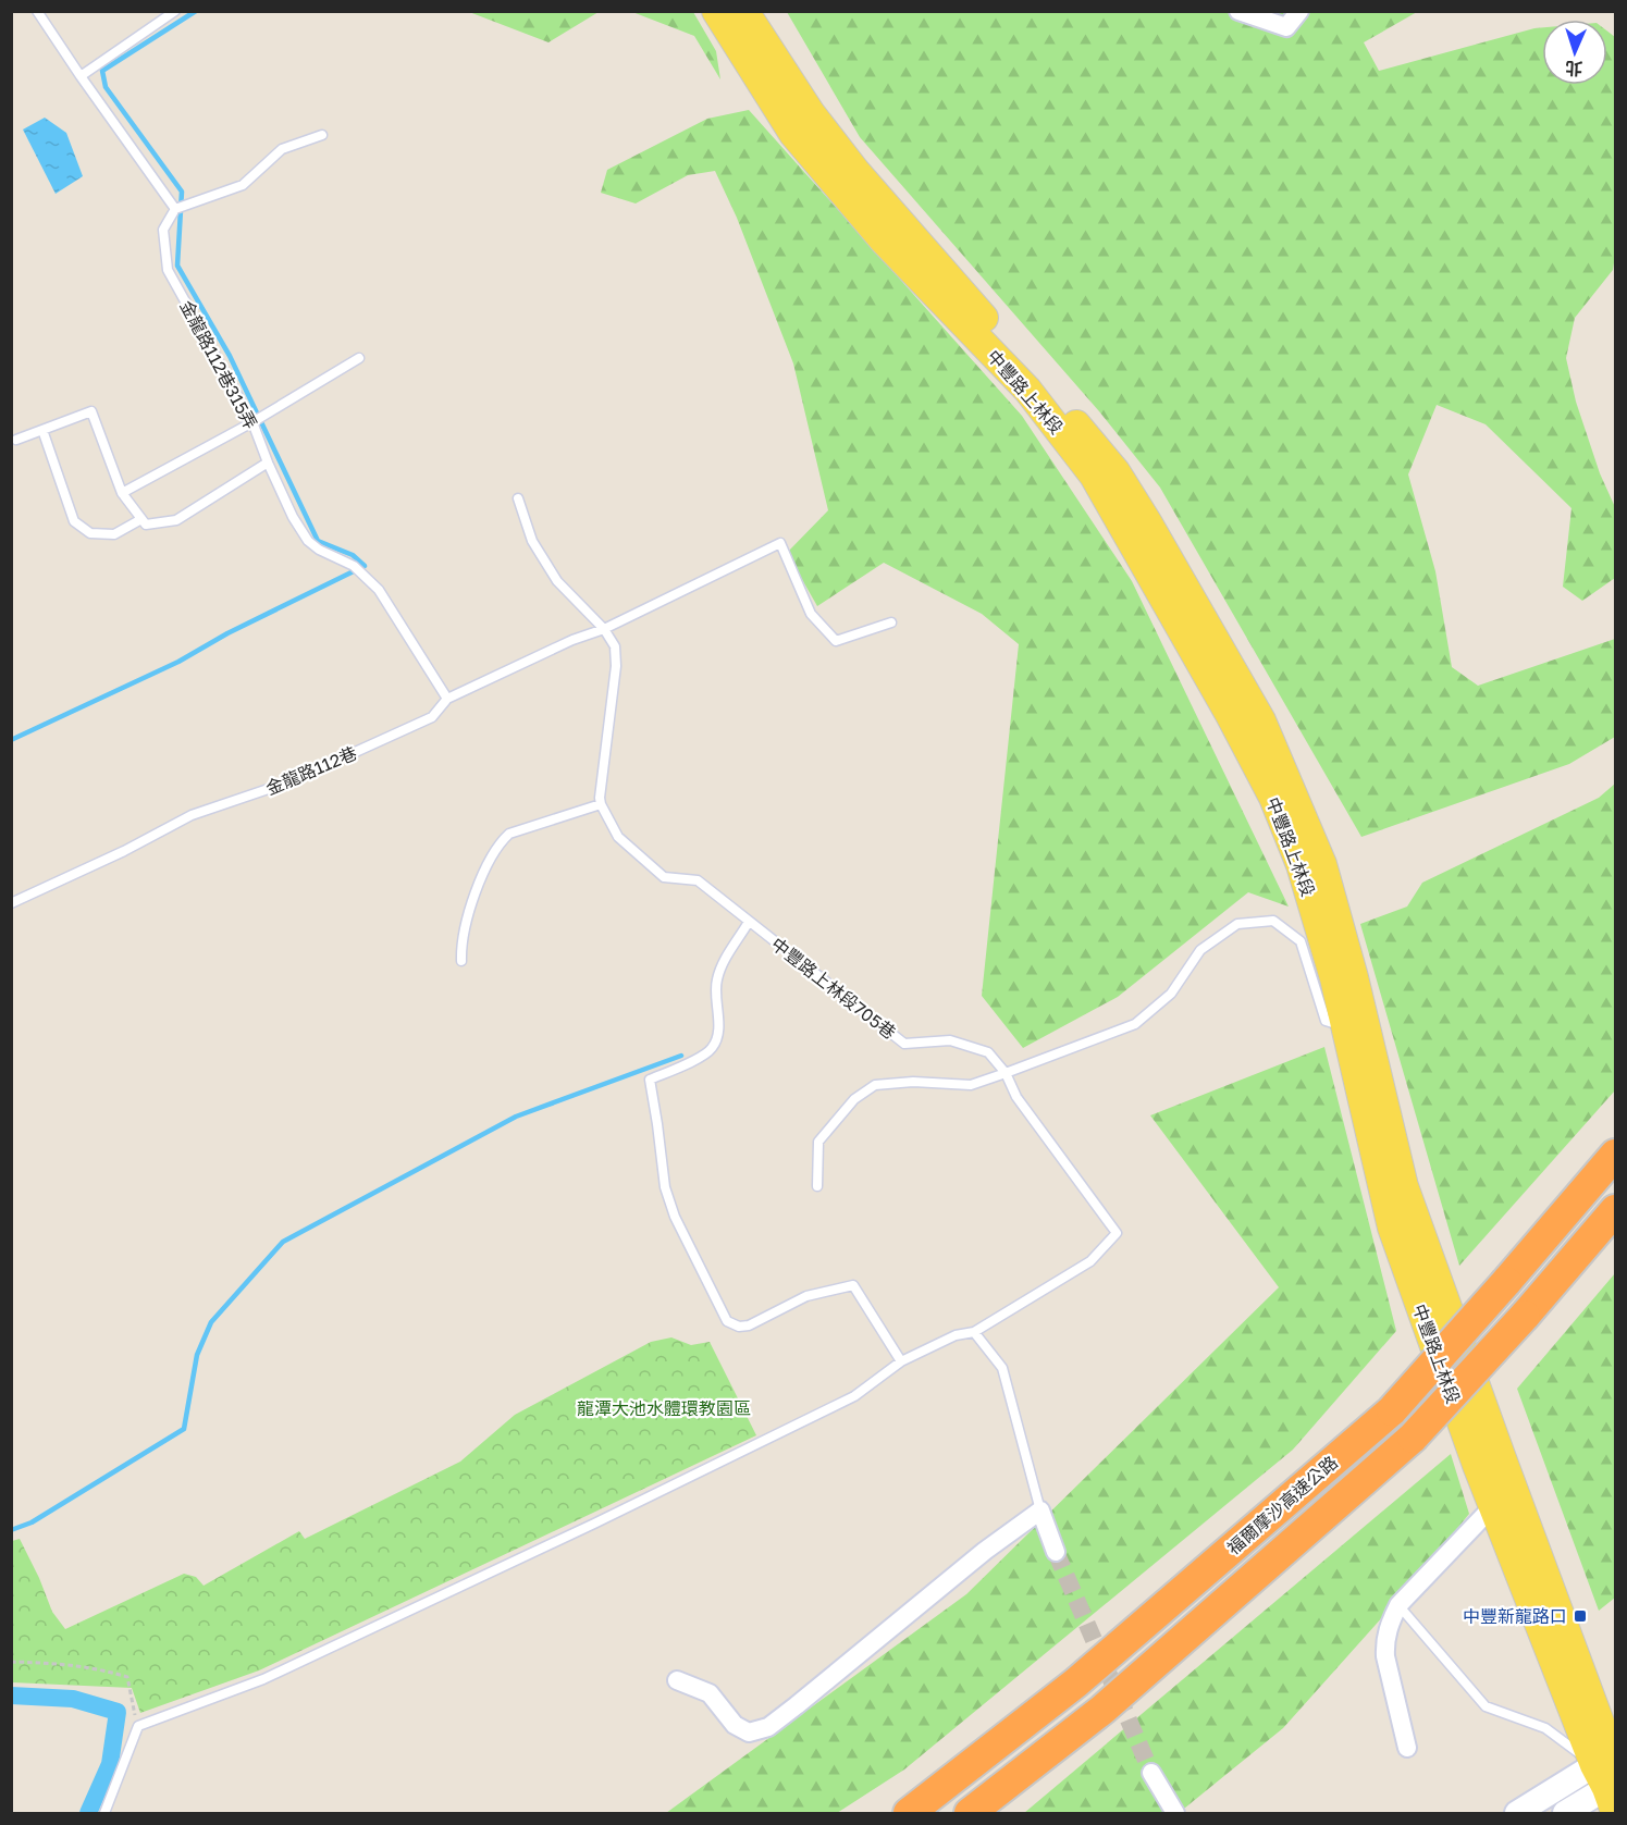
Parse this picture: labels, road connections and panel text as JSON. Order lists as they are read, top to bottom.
{
  "streets": {
    "highway": ["福爾摩沙高速公路"],
    "main road": ["中豐路上林段"],
    "lane": ["金龍路112巷315弄", "金龍路112巷", "中豐路上林段705巷"]
  },
  "crossings": [
    ["金龍路112巷315弄", "金龍路112巷"]
  ],
  "parks": ["龍潭大池水體環教園區"],
  "places": {
    "transit": ["中豐新龍路口"]
  },
  "north": "bottom"
}
